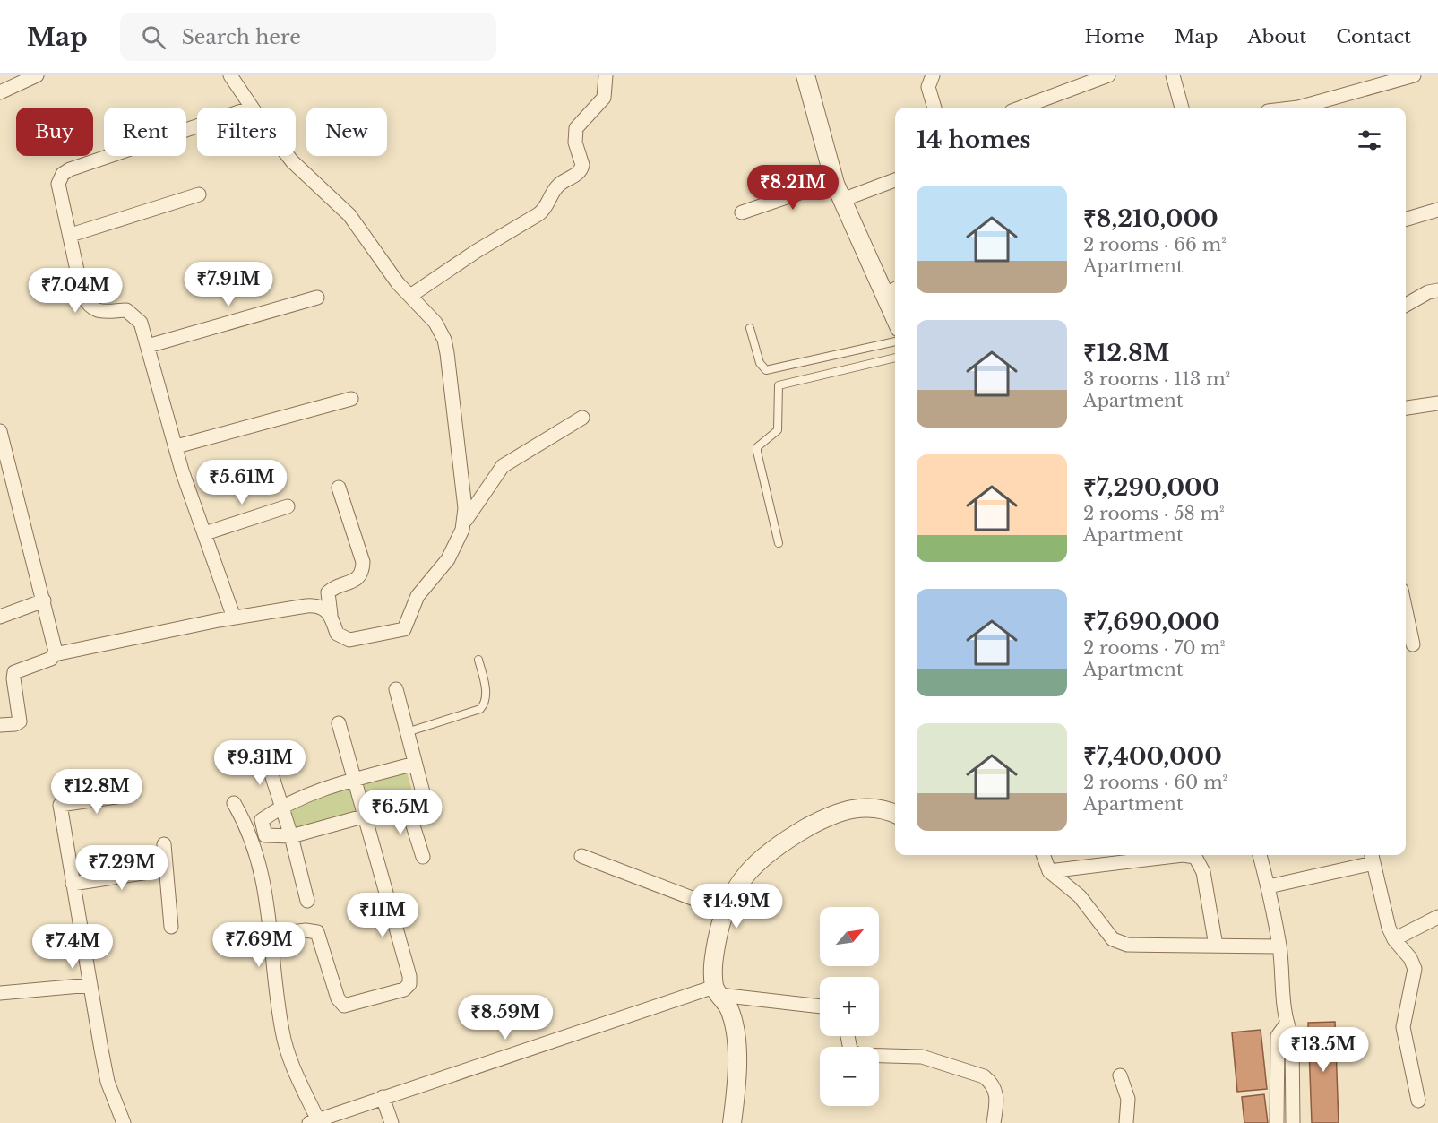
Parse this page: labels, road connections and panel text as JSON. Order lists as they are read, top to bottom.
{
  "north": "top right",
  "page": {
    "header": "Map",
    "search": "Search here",
    "nav": [
      "Home",
      "Map",
      "About",
      "Contact"
    ],
    "chip": [
      "Buy",
      "Rent",
      "Filters",
      "New"
    ],
    "heading": "14 homes",
    "price": [
      "₹8.21M",
      "₹7.91M",
      "₹7.04M",
      "₹5.61M",
      "₹9.31M",
      "₹12.8M",
      "₹6.5M",
      "₹7.29M",
      "₹14.9M",
      "₹11M",
      "₹7.69M",
      "₹7.4M",
      "₹8.59M",
      "₹13.5M"
    ],
    "list": [
      {
        "name": "₹8,210,000",
        "note": "2 rooms · 66 m² · Apartment"
      },
      {
        "name": "₹12.8M",
        "note": "3 rooms · 113 m² · Apartment"
      },
      {
        "name": "₹7,290,000",
        "note": "2 rooms · 58 m² · Apartment"
      },
      {
        "name": "₹7,690,000",
        "note": "2 rooms · 70 m² · Apartment"
      },
      {
        "name": "₹7,400,000",
        "note": "2 rooms · 60 m² · Apartment"
      }
    ],
    "map_buttons": ["+", "−"]
  }
}
